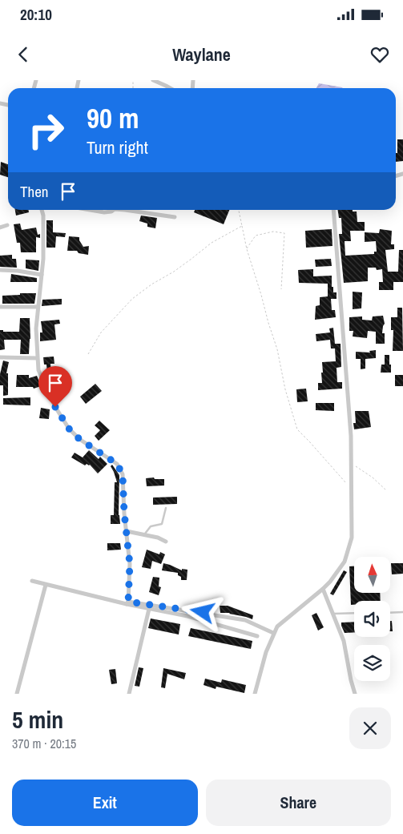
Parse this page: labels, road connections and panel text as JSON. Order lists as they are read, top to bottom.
{
  "north": "top",
  "page": {
    "status": "20:10",
    "header": "Waylane",
    "turn": ["90 m", "Turn right"],
    "then": "Then",
    "heading": ["5 min", "370 m · 20:15"],
    "buttons": ["Exit", "Share"]
  }
}
